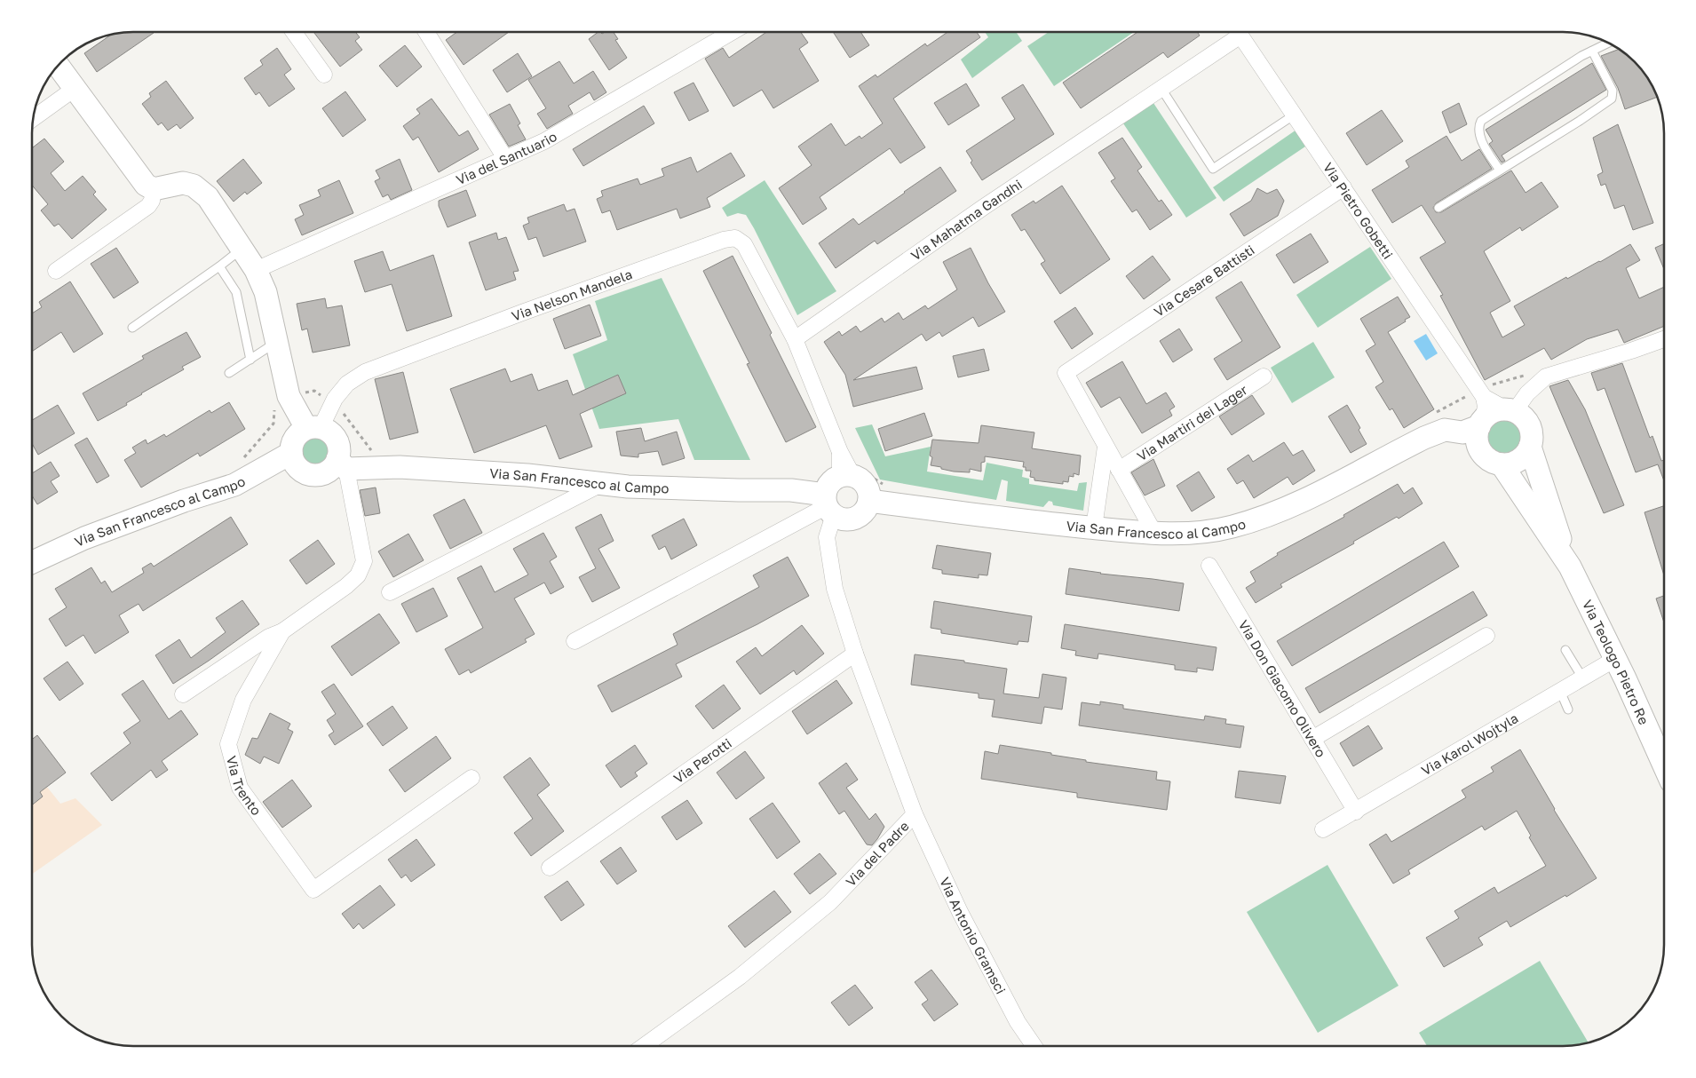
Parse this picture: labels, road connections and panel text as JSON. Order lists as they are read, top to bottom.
{
  "streets": {
    "street": [
      "Via del Santuario",
      "Via Pietro Gobetti",
      "Via Mahatma Gandhi",
      "Via Cesare Battisti",
      "Via Nelson Mandela",
      "Via Martiri dei Lager",
      "Via San Francesco al Campo",
      "Via Teologo Pietro Re",
      "Via Don Giacomo Olivero",
      "Via Karol Wojtyla",
      "Via Perotti",
      "Via Trento",
      "Via del Padre",
      "Via Antonio Gramsci"
    ]
  },
  "crossings": [
    ["Via Pietro Gobetti", "Via Cesare Battisti"],
    ["Via Pietro Gobetti", "Via San Francesco al Campo"],
    ["Via Pietro Gobetti", "Via Teologo Pietro Re"],
    ["Via Mahatma Gandhi", "Via Nelson Mandela"],
    ["Via Nelson Mandela", "Via San Francesco al Campo"],
    ["Via Nelson Mandela", "Via Trento"],
    ["Via San Francesco al Campo", "Via Teologo Pietro Re"],
    ["Via San Francesco al Campo", "Via Trento"],
    ["Via San Francesco al Campo", "Via del Padre"],
    ["Via Teologo Pietro Re", "Via Karol Wojtyla"],
    ["Via Don Giacomo Olivero", "Via Karol Wojtyla"],
    ["Via Perotti", "Via del Padre"],
    ["Via del Padre", "Via Antonio Gramsci"]
  ]
}
